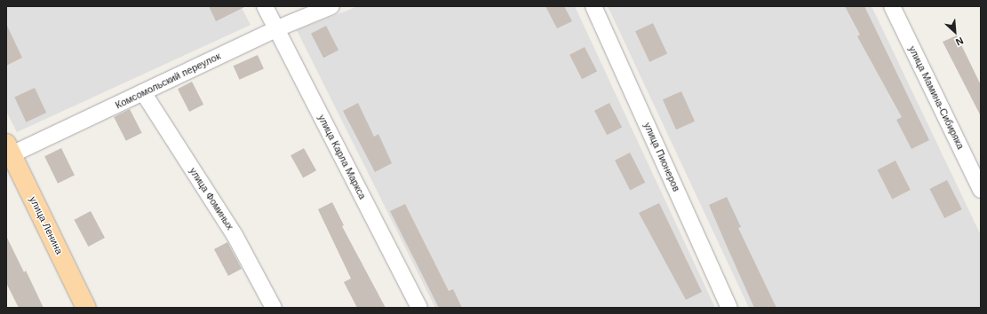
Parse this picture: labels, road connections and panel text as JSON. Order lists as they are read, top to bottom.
{
  "streets": {
    "main road": ["улица Ленина"],
    "street": [
      "Комсомольский переулок",
      "улица Мамина-Сибиряка",
      "улица Карла Маркса",
      "улица Пионеров",
      "улица Фоминых"
    ]
  },
  "crossings": [
    ["Комсомольский переулок", "улица Карла Маркса"],
    ["Комсомольский переулок", "улица Фоминых"],
    ["Комсомольский переулок", "улица Ленина"]
  ],
  "north": "bottom right"
}
